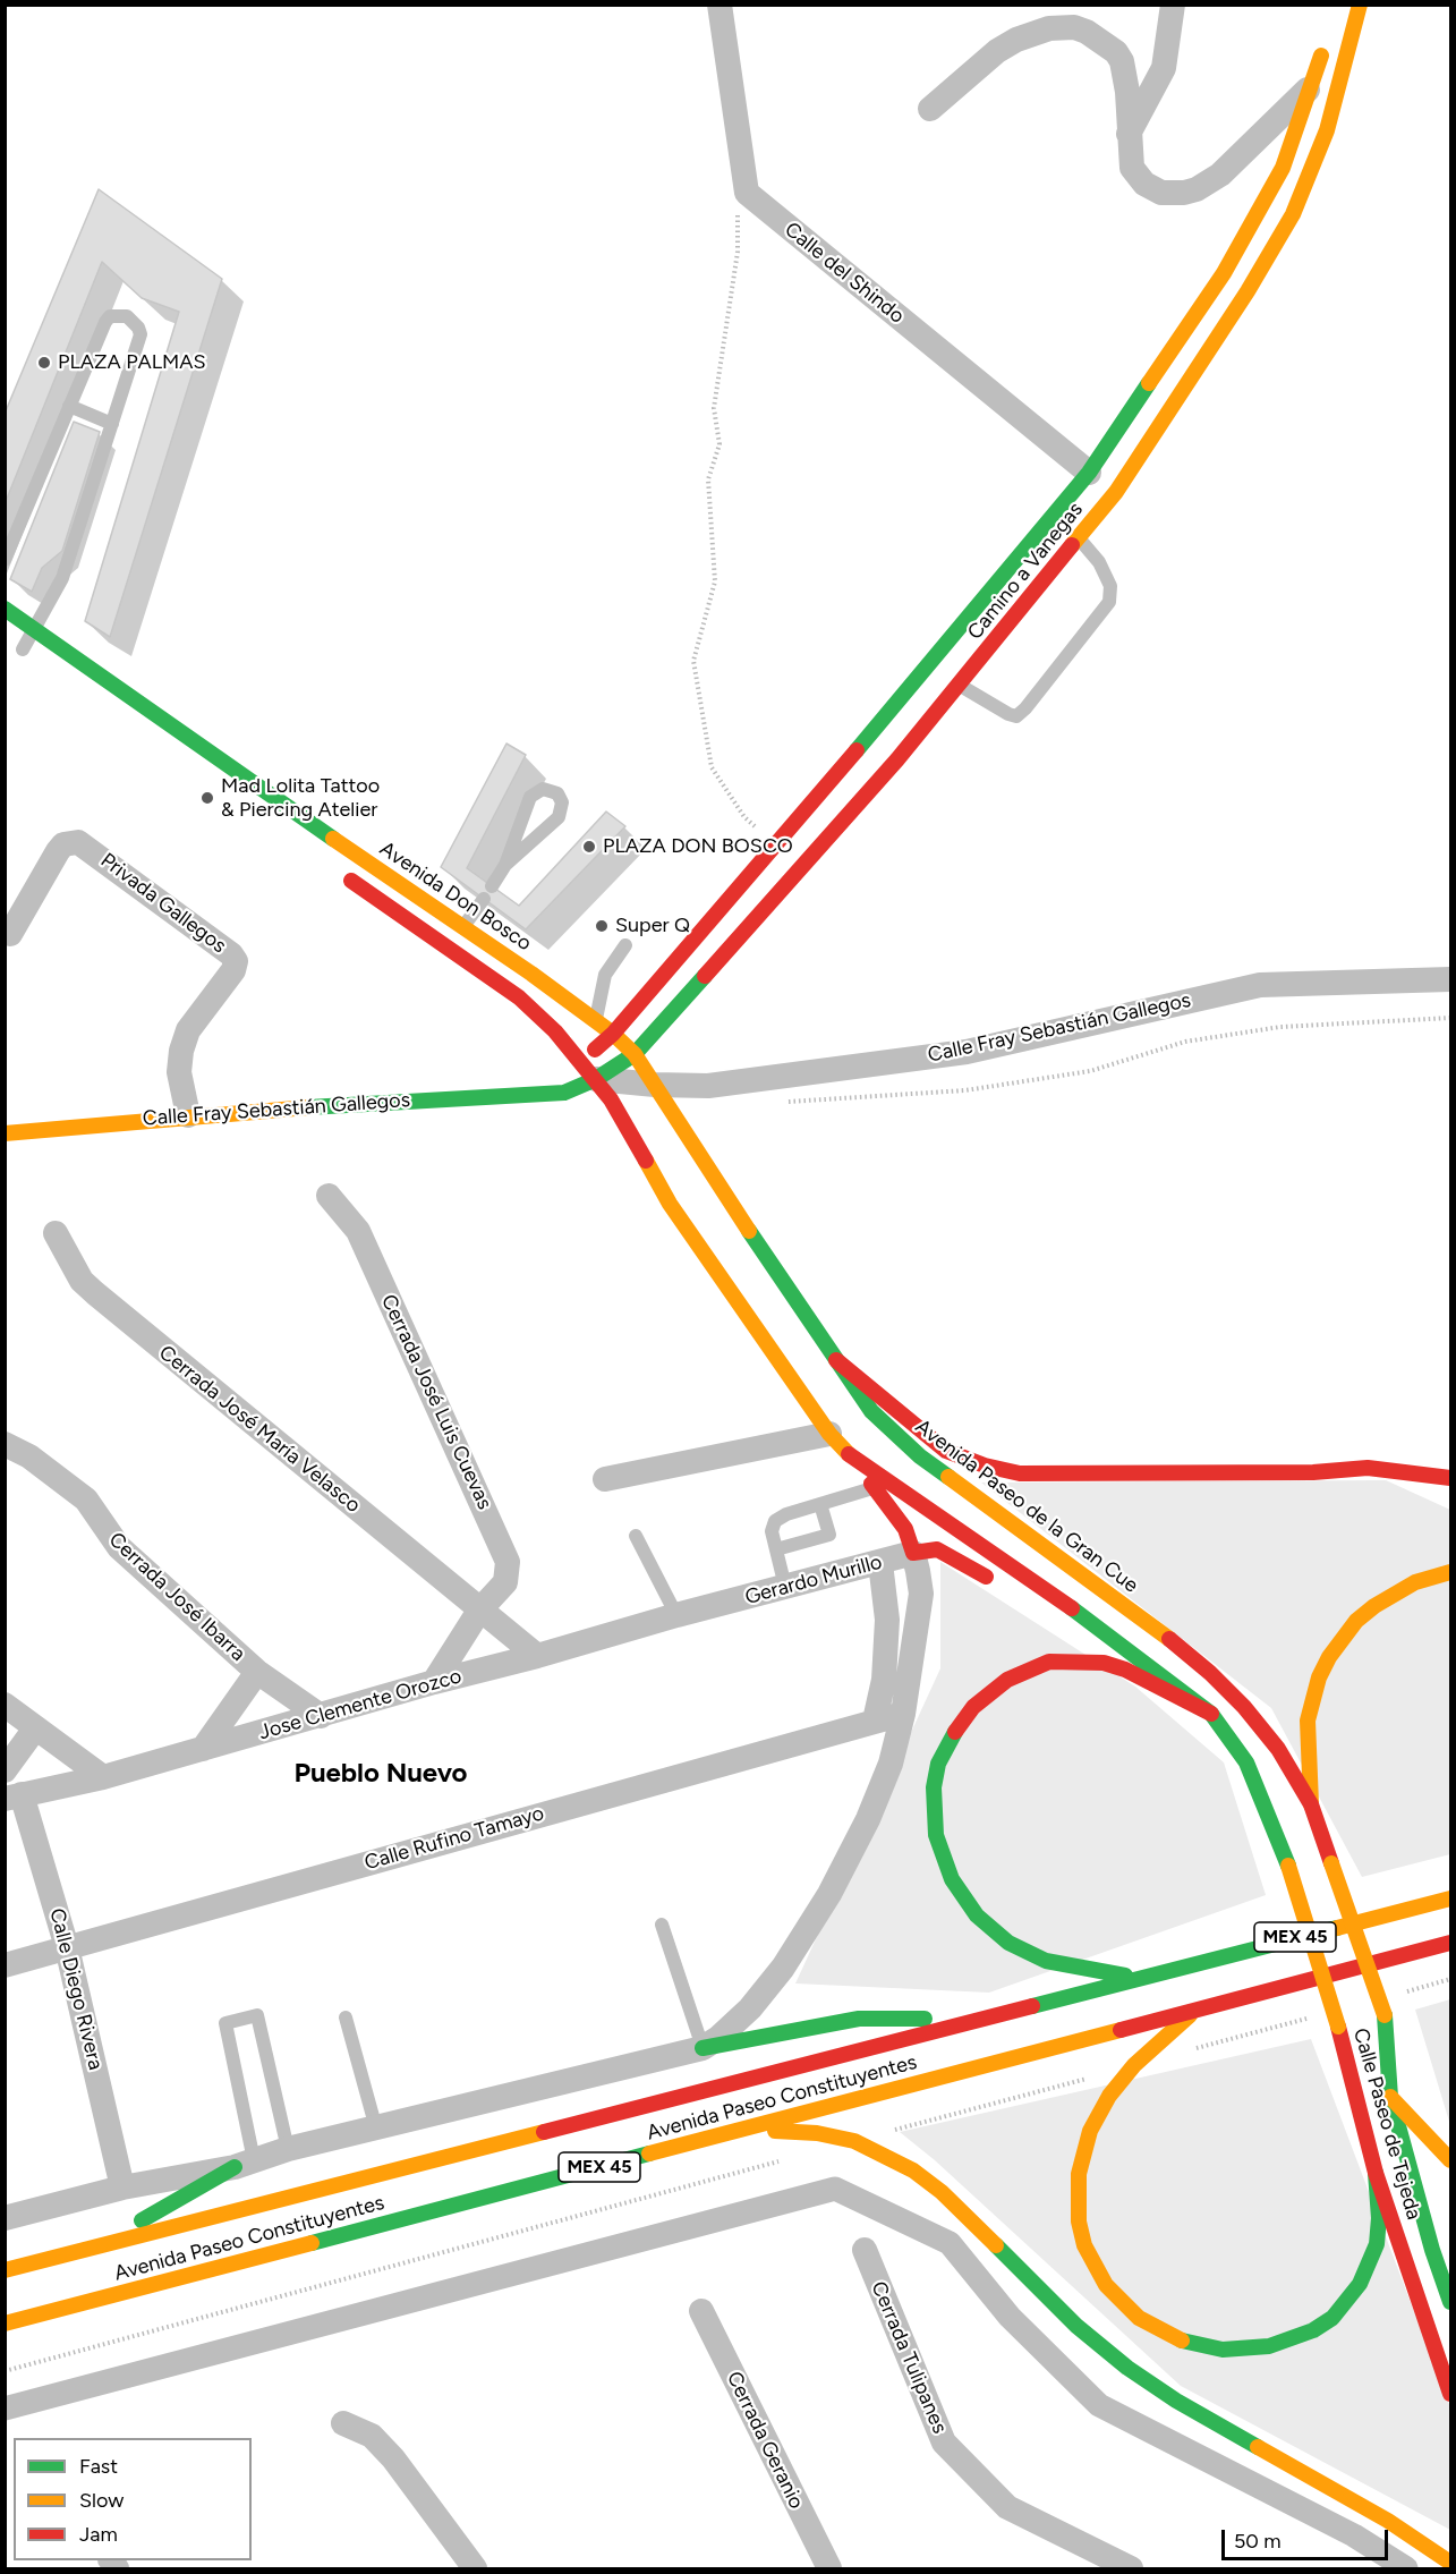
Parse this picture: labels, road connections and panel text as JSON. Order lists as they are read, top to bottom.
{
  "streets": {
    "main road": [
      "Camino a Vanegas",
      "Avenida Don Bosco",
      "Calle Fray Sebastián Gallegos",
      "Avenida Paseo de la Gran Cue",
      "MEX 45",
      "Avenida Paseo Constituyentes",
      "Calle Paseo de Tejeda"
    ],
    "street": [
      "Calle del Shindo",
      "Privada Gallegos",
      "Cerrada José Luis Cuevas",
      "Cerrada José María Velasco",
      "Gerardo Murillo",
      "Cerrada José Ibarra",
      "Jose Clemente Orozco",
      "Calle Rufino Tamayo",
      "Calle Diego Rivera",
      "Cerrada Tulipanes",
      "Cerrada Geranio"
    ]
  },
  "crossings": [
    ["Calle del Shindo", "Camino a Vanegas"],
    ["Camino a Vanegas", "Avenida Don Bosco"],
    ["Camino a Vanegas", "Calle Fray Sebastián Gallegos"],
    ["Camino a Vanegas", "Avenida Paseo de la Gran Cue"],
    ["Avenida Don Bosco", "Avenida Paseo de la Gran Cue"],
    ["Privada Gallegos", "Calle Fray Sebastián Gallegos"],
    ["Calle Fray Sebastián Gallegos", "Avenida Paseo de la Gran Cue"],
    ["Cerrada José Luis Cuevas", "Cerrada José María Velasco"],
    ["Cerrada José María Velasco", "Jose Clemente Orozco"],
    ["Avenida Paseo de la Gran Cue", "Calle Paseo de Tejeda"],
    ["Gerardo Murillo", "Jose Clemente Orozco"],
    ["Cerrada José Ibarra", "Jose Clemente Orozco"],
    ["Jose Clemente Orozco", "Calle Diego Rivera"],
    ["Calle Rufino Tamayo", "Calle Diego Rivera"]
  ],
  "districts": ["Pueblo Nuevo"],
  "places": [
    "PLAZA PALMAS",
    "Mad Lolita Tattoo & Piercing Atelier",
    "PLAZA DON BOSCO",
    "Super Q"
  ],
  "legend": ["Fast", "Slow", "Jam"],
  "scale_bar": "50 m"
}
